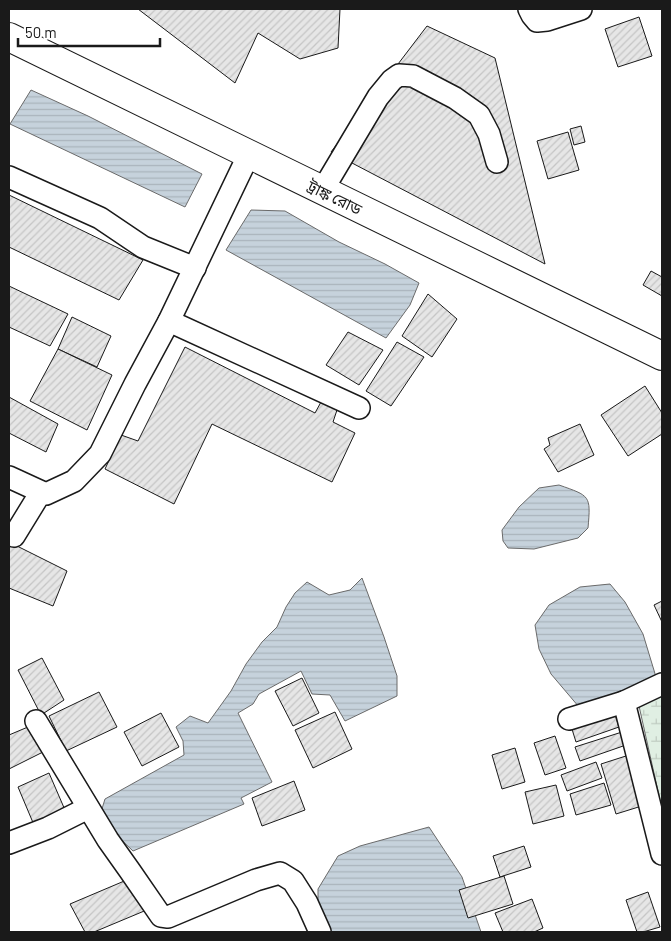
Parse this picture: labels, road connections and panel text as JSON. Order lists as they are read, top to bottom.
{
  "streets": {
    "main road": ["ট্রাঙ্ক রোড"]
  },
  "scale_bar": "50 m"
}
